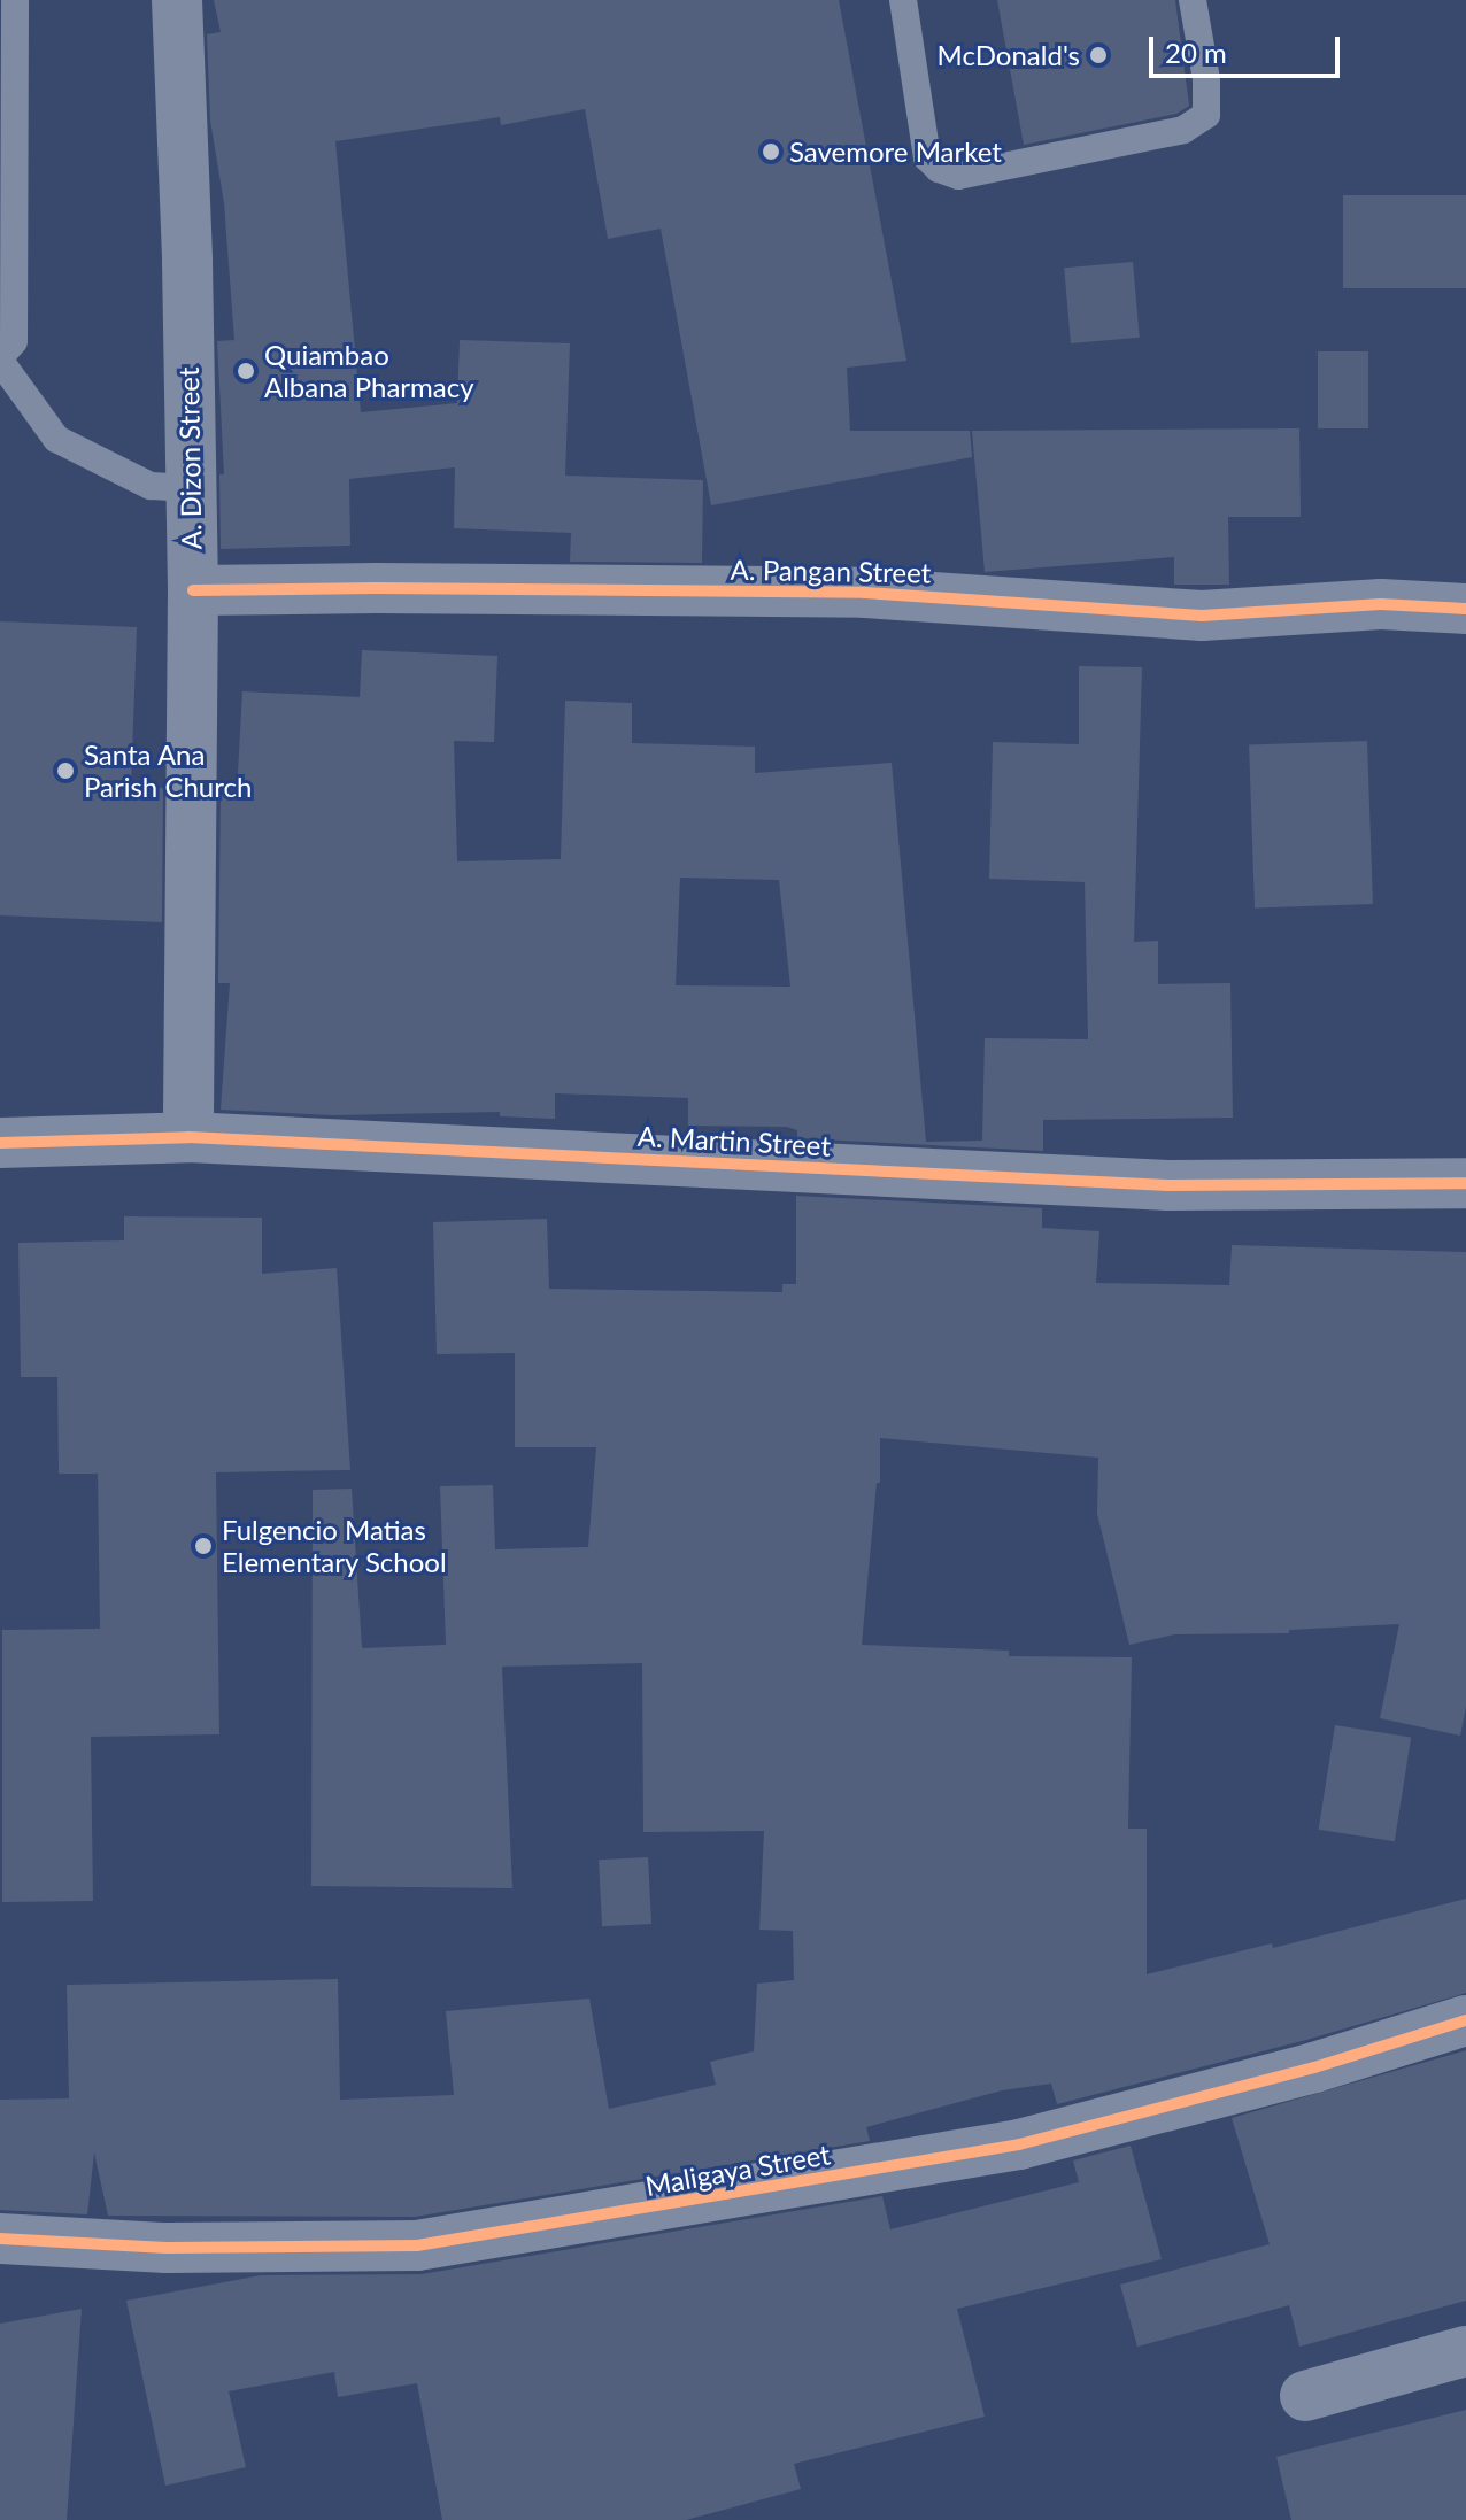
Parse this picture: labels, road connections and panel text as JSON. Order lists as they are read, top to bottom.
{
  "streets": {
    "street": [
      "A. Dizon Street",
      "A. Pangan Street",
      "A. Martin Street",
      "Maligaya Street"
    ]
  },
  "crossings": [
    ["A. Dizon Street", "A. Pangan Street"],
    ["A. Dizon Street", "A. Martin Street"]
  ],
  "places": [
    "McDonald's",
    "Savemore Market",
    "Quiambao Albana Pharmacy",
    "Santa Ana Parish Church",
    "Fulgencio Matias Elementary School"
  ],
  "scale_bar": "20 m"
}
